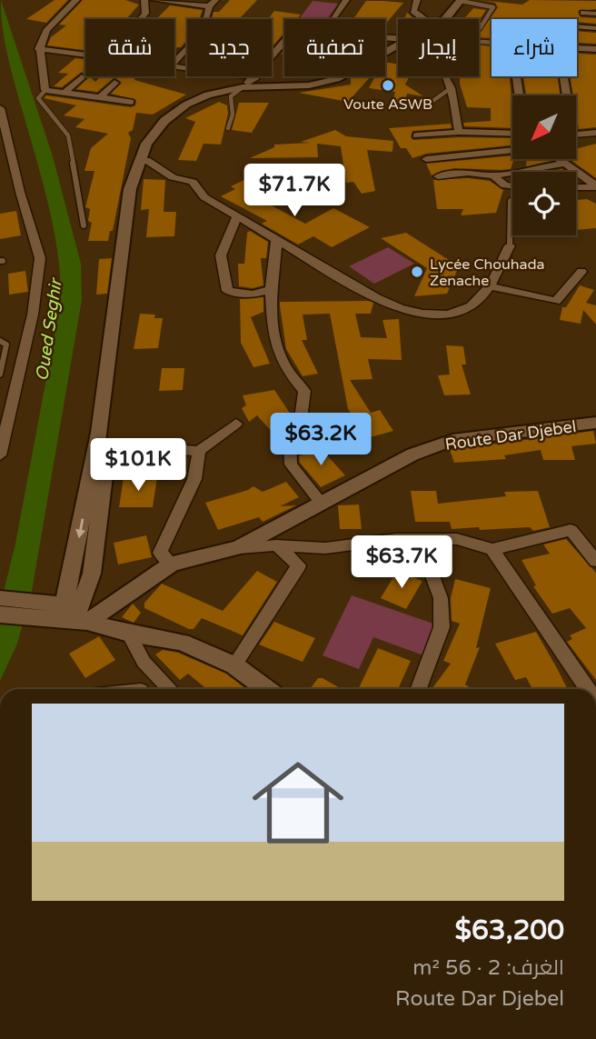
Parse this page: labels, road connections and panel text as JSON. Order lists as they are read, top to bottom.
{
  "streets": {
    "street": ["Route Dar Djebel"]
  },
  "water": ["Oued Seghir"],
  "places": ["Voute ASWB", "Lycée Chouhada Zenache"],
  "north": "bottom left",
  "page": {
    "chip": [
      "شراء",
      "إيجار",
      "تصفية",
      "جديد",
      "شقة"
    ],
    "price": [
      "$71.7K",
      "$63.2K",
      "$101K",
      "$63.7K"
    ],
    "list": [
      {
        "name": "$63,200",
        "note": "الغرف: 2 · 56 m² · Route Dar Djebel"
      }
    ]
  }
}
